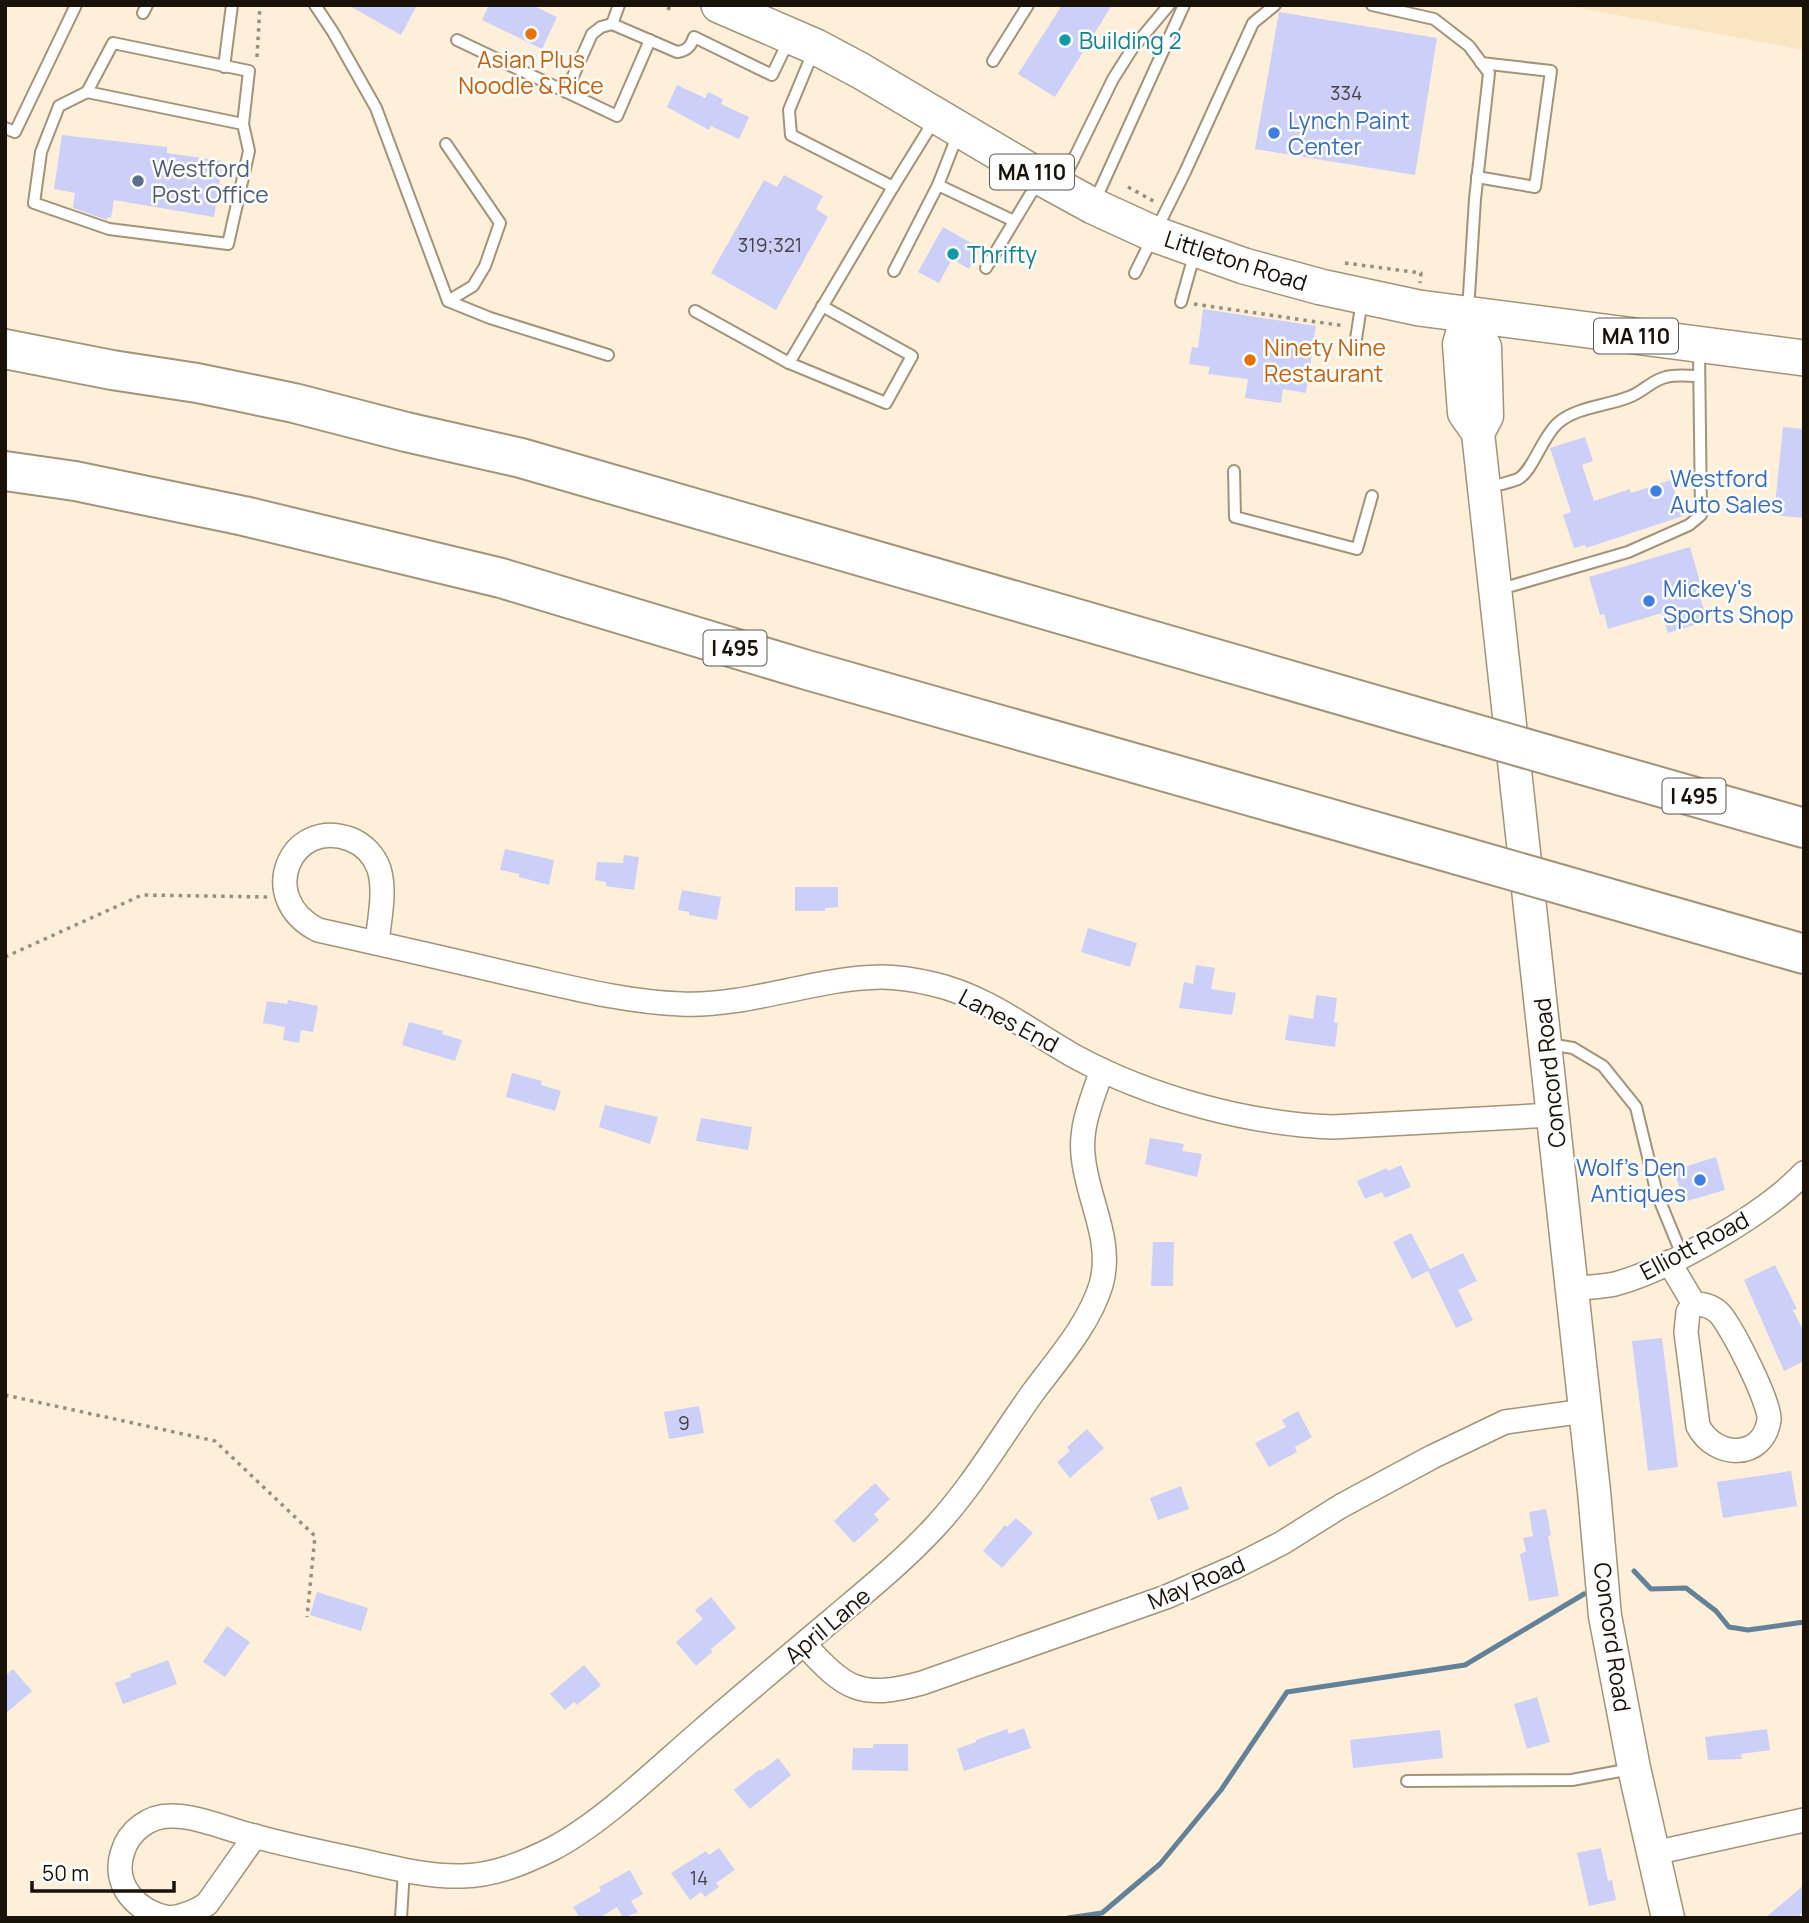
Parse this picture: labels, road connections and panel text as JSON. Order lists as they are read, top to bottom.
{
  "streets": {
    "highway": ["I 495"],
    "main road": ["MA 110", "Littleton Road", "Concord Road"],
    "street": [
      "Lanes End",
      "Elliott Road",
      "May Road",
      "April Lane"
    ]
  },
  "crossings": [
    ["Littleton Road", "Concord Road"],
    ["Lanes End", "Concord Road"],
    ["Lanes End", "April Lane"],
    ["Concord Road", "Elliott Road"],
    ["Concord Road", "May Road"],
    ["May Road", "April Lane"]
  ],
  "places": [
    "Asian Plus Noodle & Rice",
    "Building 2",
    "Lynch Paint Center",
    "Westford Post Office",
    "Thrifty",
    "Ninety Nine Restaurant",
    "Westford Auto Sales",
    "Mickey's Sports Shop",
    "Wolf's Den Antiques"
  ],
  "house_numbers": [
    "334",
    "319;321",
    "9",
    "14"
  ],
  "scale_bar": "50 m"
}
